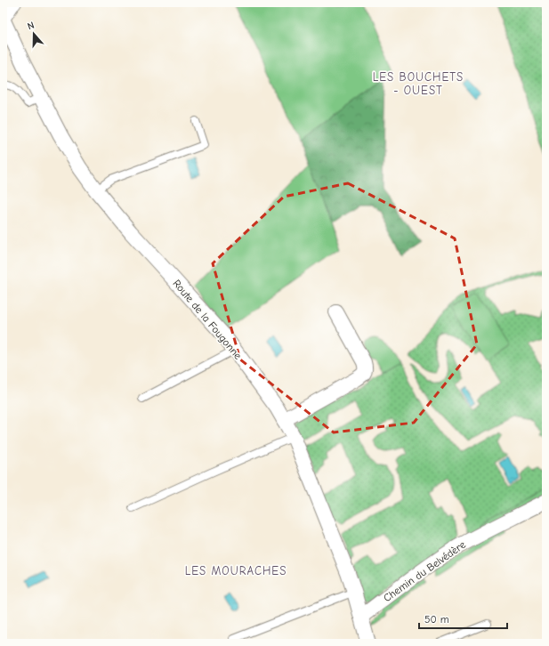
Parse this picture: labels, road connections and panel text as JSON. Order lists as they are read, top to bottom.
{
  "streets": {
    "street": ["Route de la Fougonne", "Chemin du Belvédère"]
  },
  "crossings": [
    ["Route de la Fougonne", "Chemin du Belvédère"]
  ],
  "districts": ["LES BOUCHETS - OUEST", "LES MOURACHES"],
  "scale_bar": "50 m",
  "north": "top"
}
